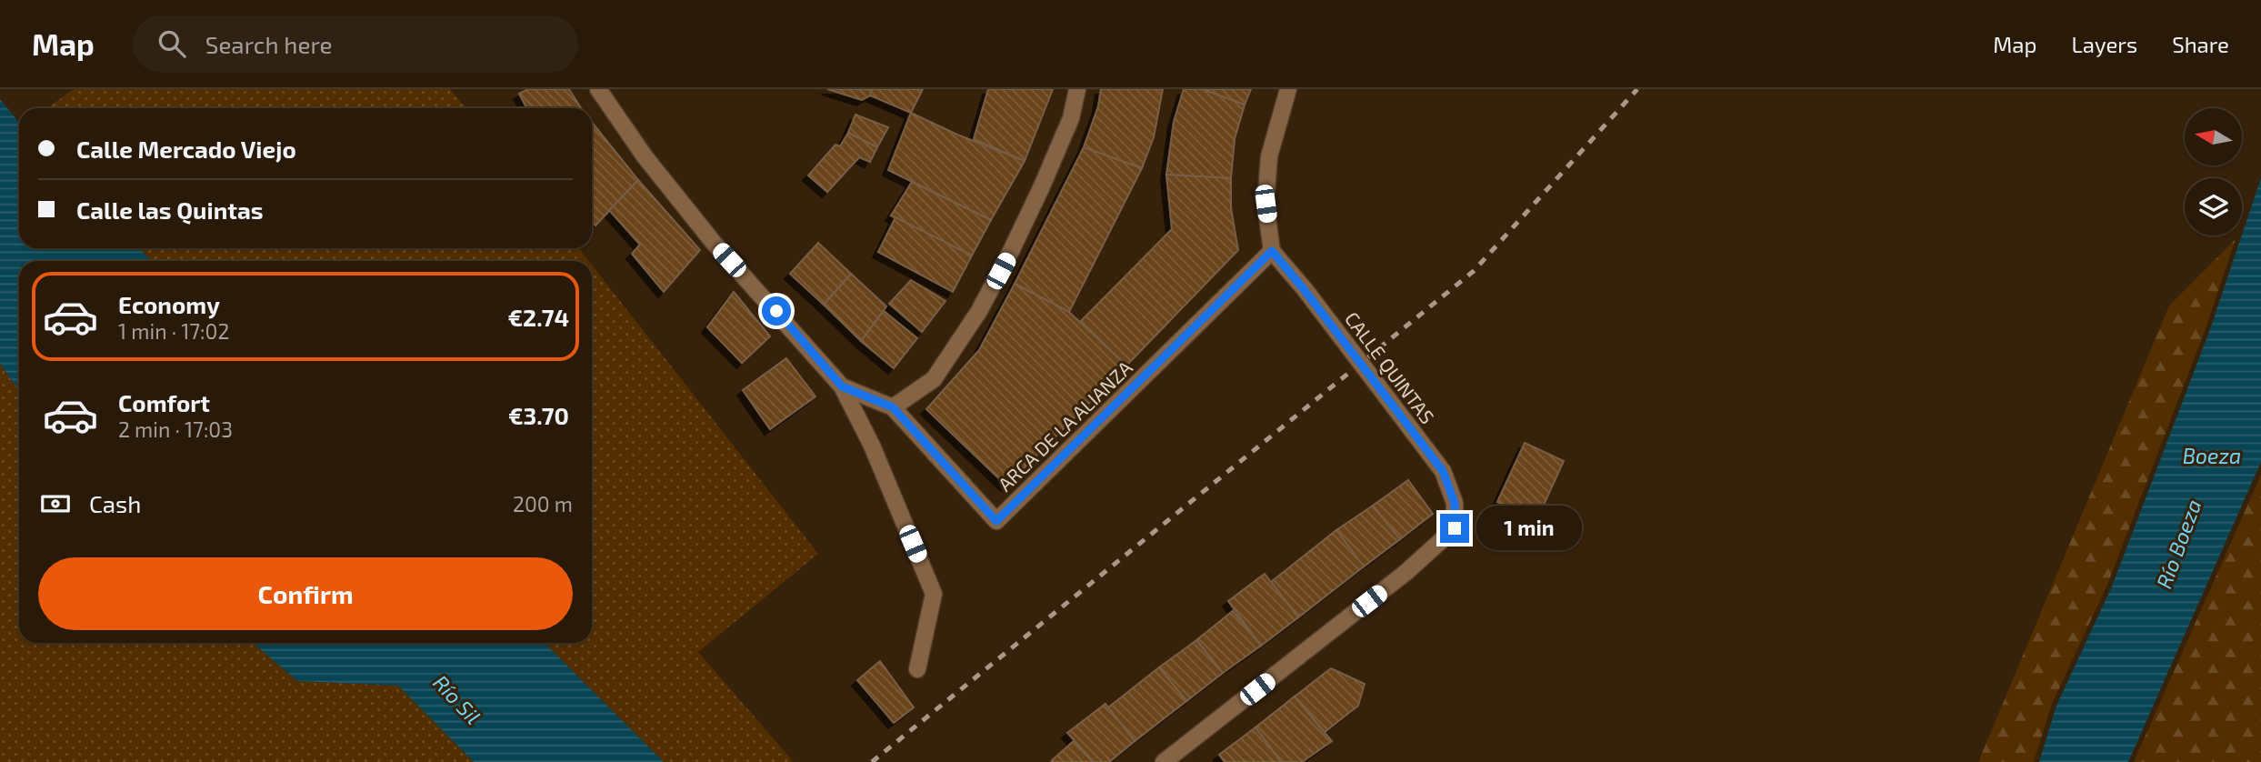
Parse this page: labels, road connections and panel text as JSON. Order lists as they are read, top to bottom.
{
  "streets": {
    "street": ["CALLE QUINTAS", "ARCA DE LA ALIANZA"]
  },
  "crossings": [
    ["CALLE QUINTAS", "ARCA DE LA ALIANZA"]
  ],
  "water": ["Boeza", "Río Boeza", "Río Sil"],
  "north": "left",
  "page": {
    "header": "Map",
    "search": "Search here",
    "nav": ["Map", "Layers", "Share"],
    "banner": ["Calle Mercado Viejo", "Calle las Quintas"],
    "list": [
      {
        "name": "Economy",
        "note": "1 min · 17:02",
        "value": "€2.74"
      },
      {
        "name": "Comfort",
        "note": "2 min · 17:03",
        "value": "€3.70"
      }
    ],
    "pay": ["Cash", "200 m"],
    "bubble": "1 min",
    "buttons": "Confirm"
  }
}
